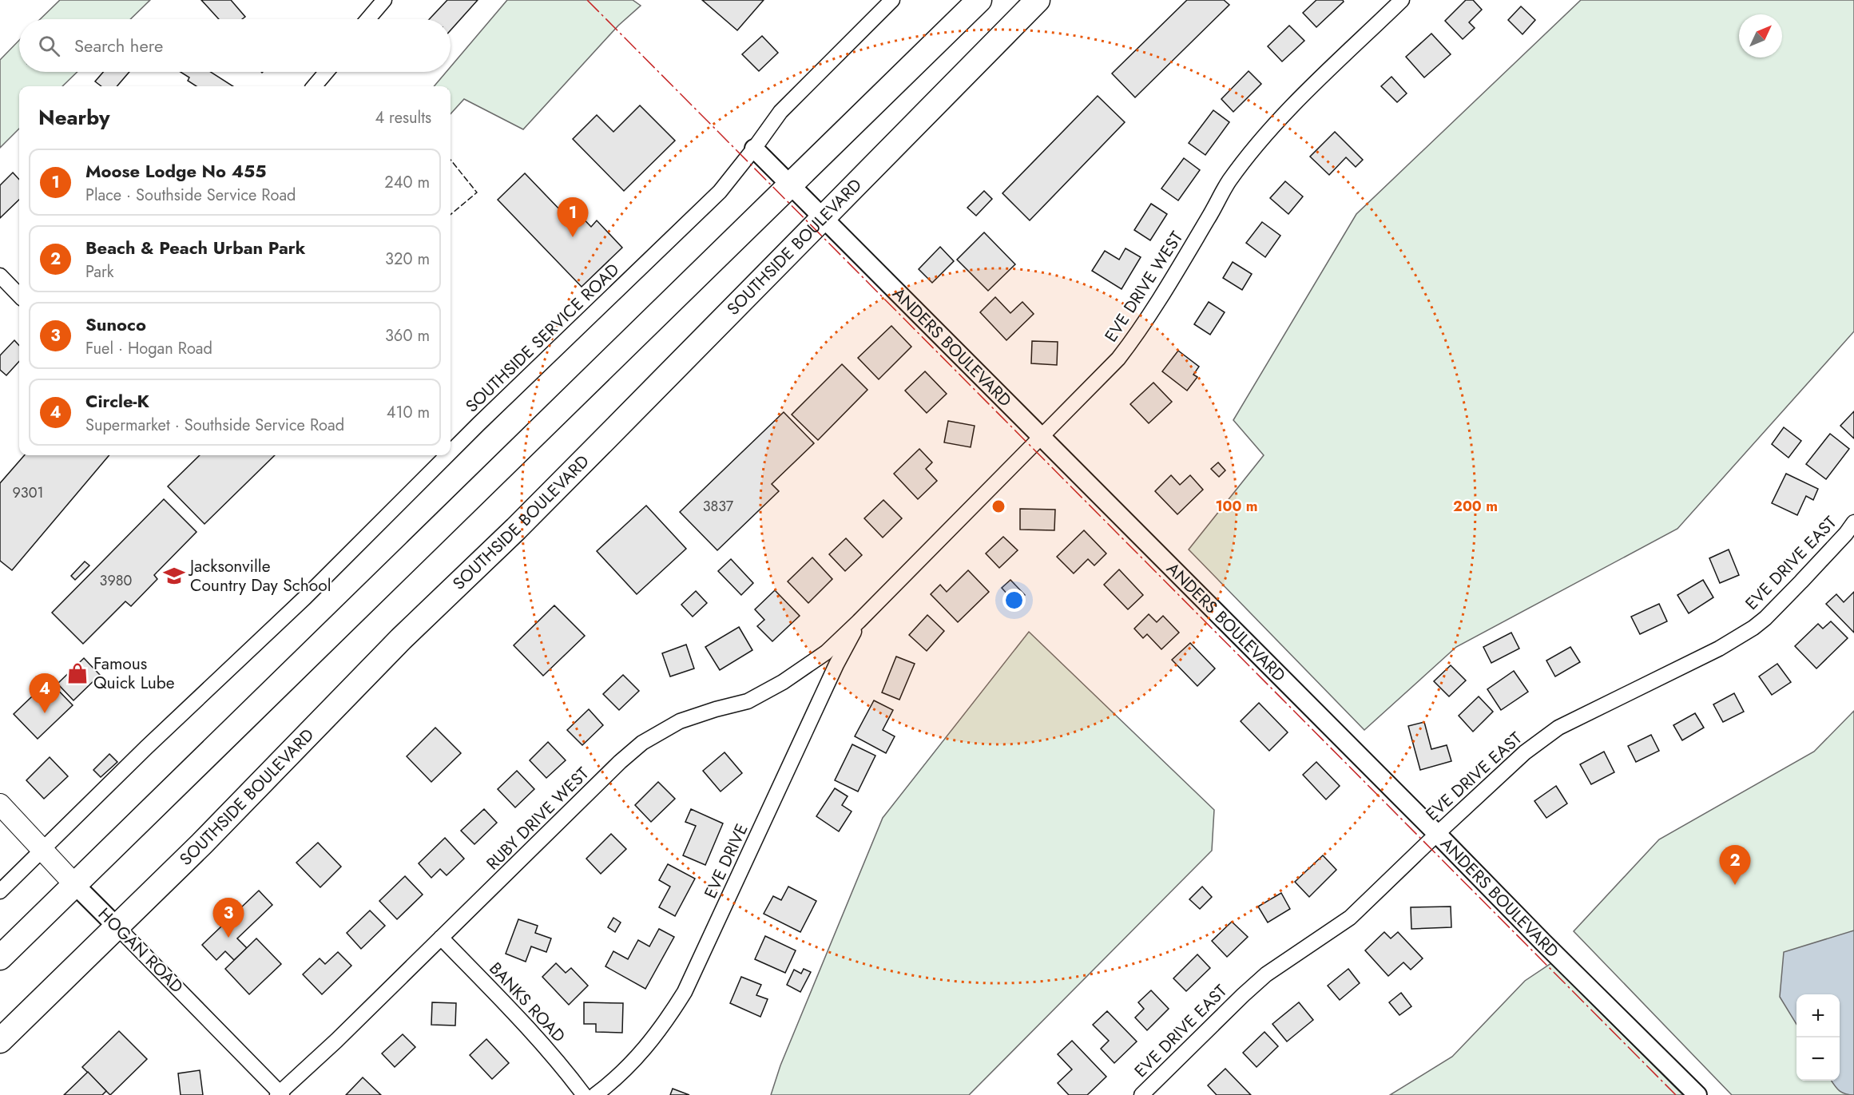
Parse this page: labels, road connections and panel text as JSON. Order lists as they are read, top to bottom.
{
  "streets": {
    "highway": ["SOUTHSIDE BOULEVARD"],
    "main road": ["HOGAN ROAD"],
    "street": [
      "EVE DRIVE WEST",
      "SOUTHSIDE SERVICE ROAD",
      "ANDERS BOULEVARD",
      "EVE DRIVE EAST",
      "RUBY DRIVE WEST",
      "EVE DRIVE",
      "BANKS ROAD"
    ]
  },
  "crossings": [
    ["SOUTHSIDE BOULEVARD", "ANDERS BOULEVARD"],
    ["SOUTHSIDE BOULEVARD", "HOGAN ROAD"],
    ["EVE DRIVE WEST", "ANDERS BOULEVARD"],
    ["EVE DRIVE WEST", "RUBY DRIVE WEST"],
    ["EVE DRIVE WEST", "EVE DRIVE"],
    ["SOUTHSIDE SERVICE ROAD", "ANDERS BOULEVARD"],
    ["SOUTHSIDE SERVICE ROAD", "HOGAN ROAD"],
    ["ANDERS BOULEVARD", "EVE DRIVE EAST"],
    ["RUBY DRIVE WEST", "EVE DRIVE"],
    ["RUBY DRIVE WEST", "HOGAN ROAD"],
    ["RUBY DRIVE WEST", "BANKS ROAD"]
  ],
  "places": {
    "school or university": ["Jacksonville Country Day School"],
    "shop": ["Famous Quick Lube"]
  },
  "house_numbers": ["9301", "3837", "3980"],
  "north": "top right",
  "page": {
    "search": "Search here",
    "heading": ["Nearby", "4 results"],
    "list": [
      {
        "mark": "1",
        "name": "Moose Lodge No 455",
        "note": "Place · Southside Service Road",
        "value": "240 m"
      },
      {
        "mark": "2",
        "name": "Beach & Peach Urban Park",
        "note": "Park",
        "value": "320 m"
      },
      {
        "mark": "3",
        "name": "Sunoco",
        "note": "Fuel · Hogan Road",
        "value": "360 m"
      },
      {
        "mark": "4",
        "name": "Circle-K",
        "note": "Supermarket · Southside Service Road",
        "value": "410 m"
      }
    ],
    "pins": [
      "1",
      "4",
      "2",
      "3"
    ],
    "map_buttons": ["+", "−"]
  },
  "rings": ["100 m", "200 m"]
}
